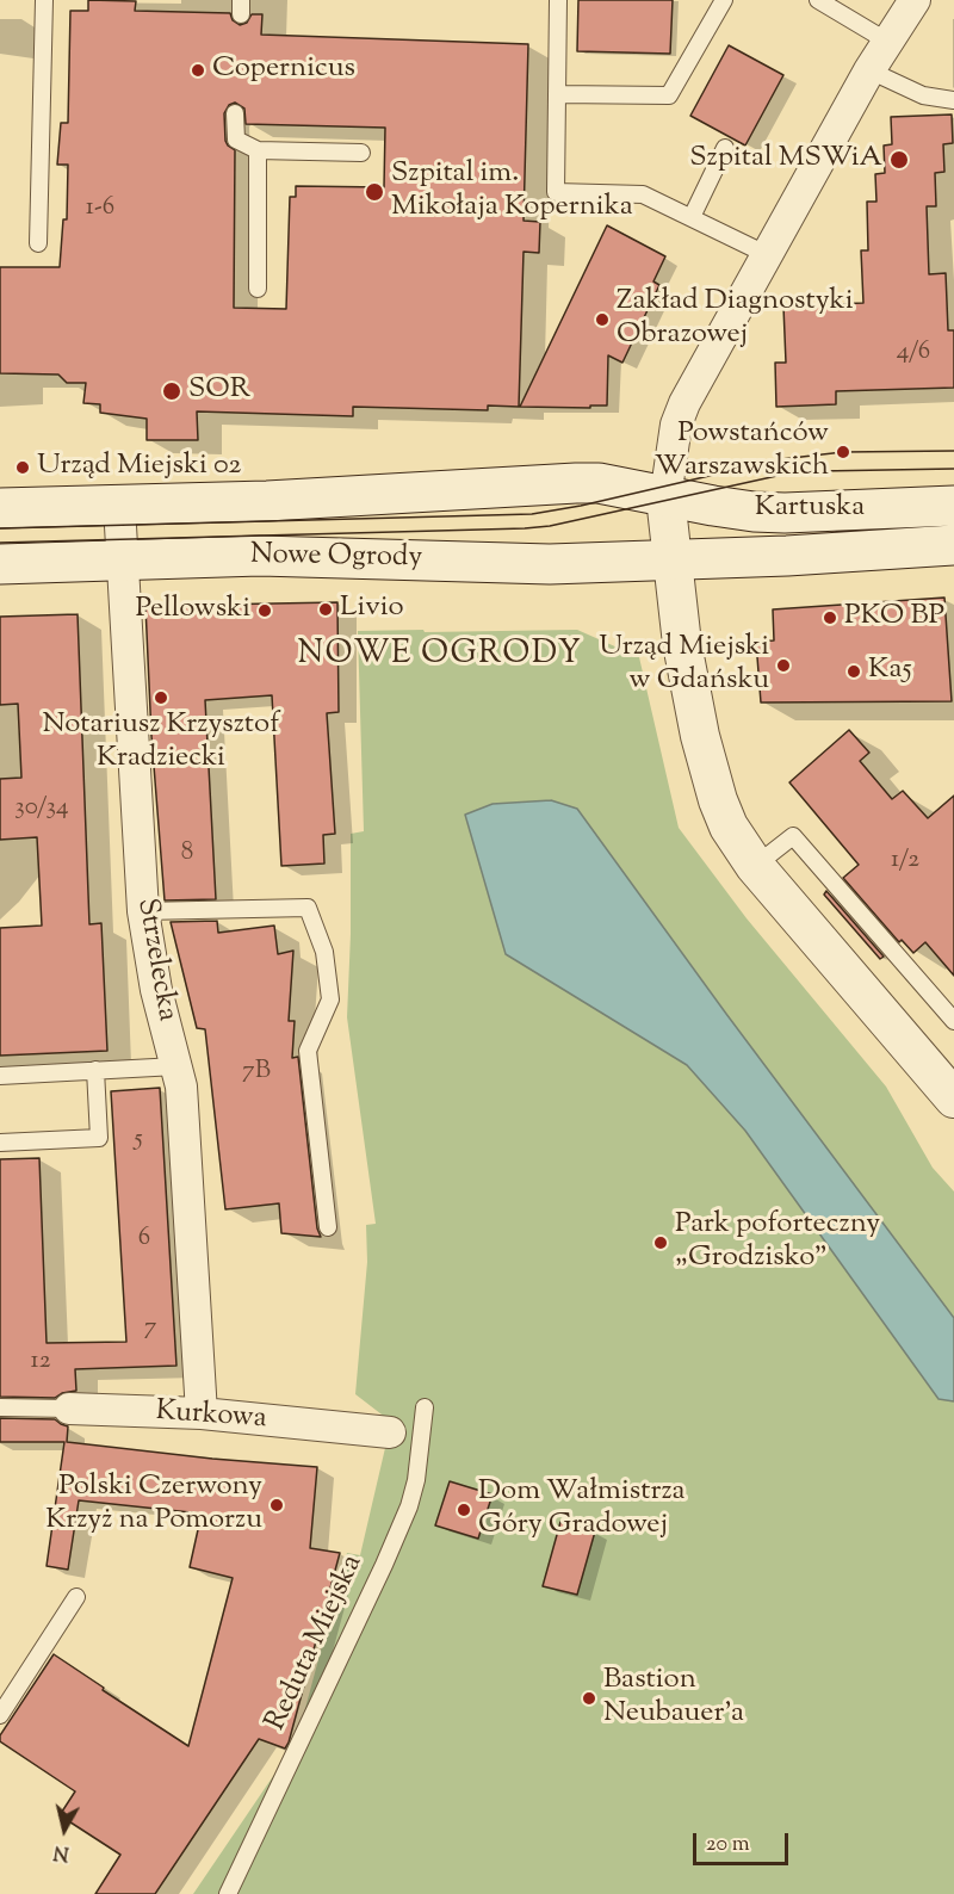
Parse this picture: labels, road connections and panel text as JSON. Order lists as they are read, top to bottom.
{
  "streets": {
    "main road": ["Kartuska", "Nowe Ogrody"],
    "street": ["Strzelecka", "Kurkowa"],
    "lane": ["Reduta Miejska"]
  },
  "crossings": [
    ["Kartuska", "Nowe Ogrody"],
    ["Nowe Ogrody", "Strzelecka"],
    ["Strzelecka", "Kurkowa"],
    ["Kurkowa", "Reduta Miejska"]
  ],
  "districts": ["NOWE OGRODY"],
  "places": [
    "Copernicus",
    "Szpital MSWiA",
    "Szpital im. Mikołaja Kopernika",
    "Zakład Diagnostyki Obrazowej",
    "SOR",
    "Powstańców Warszawskich",
    "Urząd Miejski 02",
    "Livio",
    "Pellowski",
    "PKO BP",
    "Urząd Miejski w Gdańsku",
    "Ka5",
    "Notariusz Krzysztof Kradziecki",
    "Park poforteczny „Grodzisko”",
    "Polski Czerwony Krzyż na Pomorzu",
    "Dom Wałmistrza Góry Gradowej",
    "Bastion Neubauer'a"
  ],
  "house_numbers": [
    "1-6",
    "4/6",
    "30/34",
    "8",
    "1/2",
    "7B",
    "5",
    "6",
    "7",
    "12"
  ],
  "scale_bar": "20 m",
  "north": "bottom"
}
